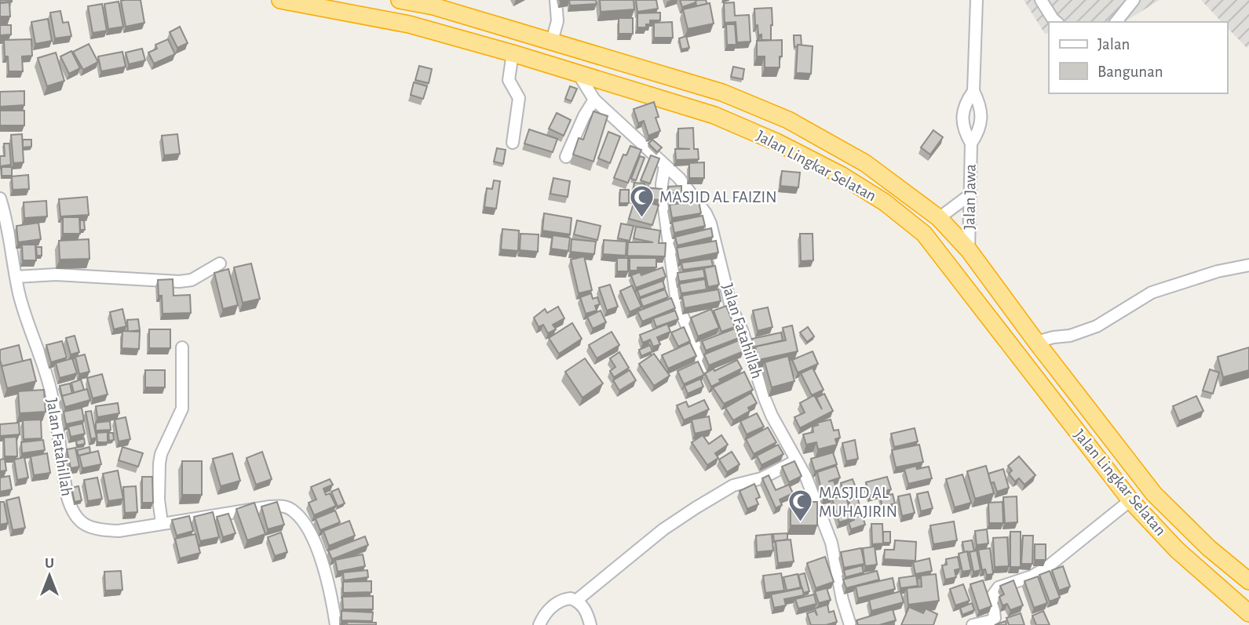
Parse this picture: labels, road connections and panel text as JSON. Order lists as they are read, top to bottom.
{
  "streets": {
    "highway": ["Jalan Lingkar Selatan"],
    "street": ["Jalan Jawa", "Jalan Fatahillah"]
  },
  "crossings": [
    ["Jalan Lingkar Selatan", "Jalan Jawa"],
    ["Jalan Lingkar Selatan", "Jalan Fatahillah"]
  ],
  "places": {
    "mosque": ["MASJID AL FAIZIN", "MASJID AL MUHAJIRIN"]
  },
  "legend": ["Jalan", "Bangunan"],
  "north": "top"
}
